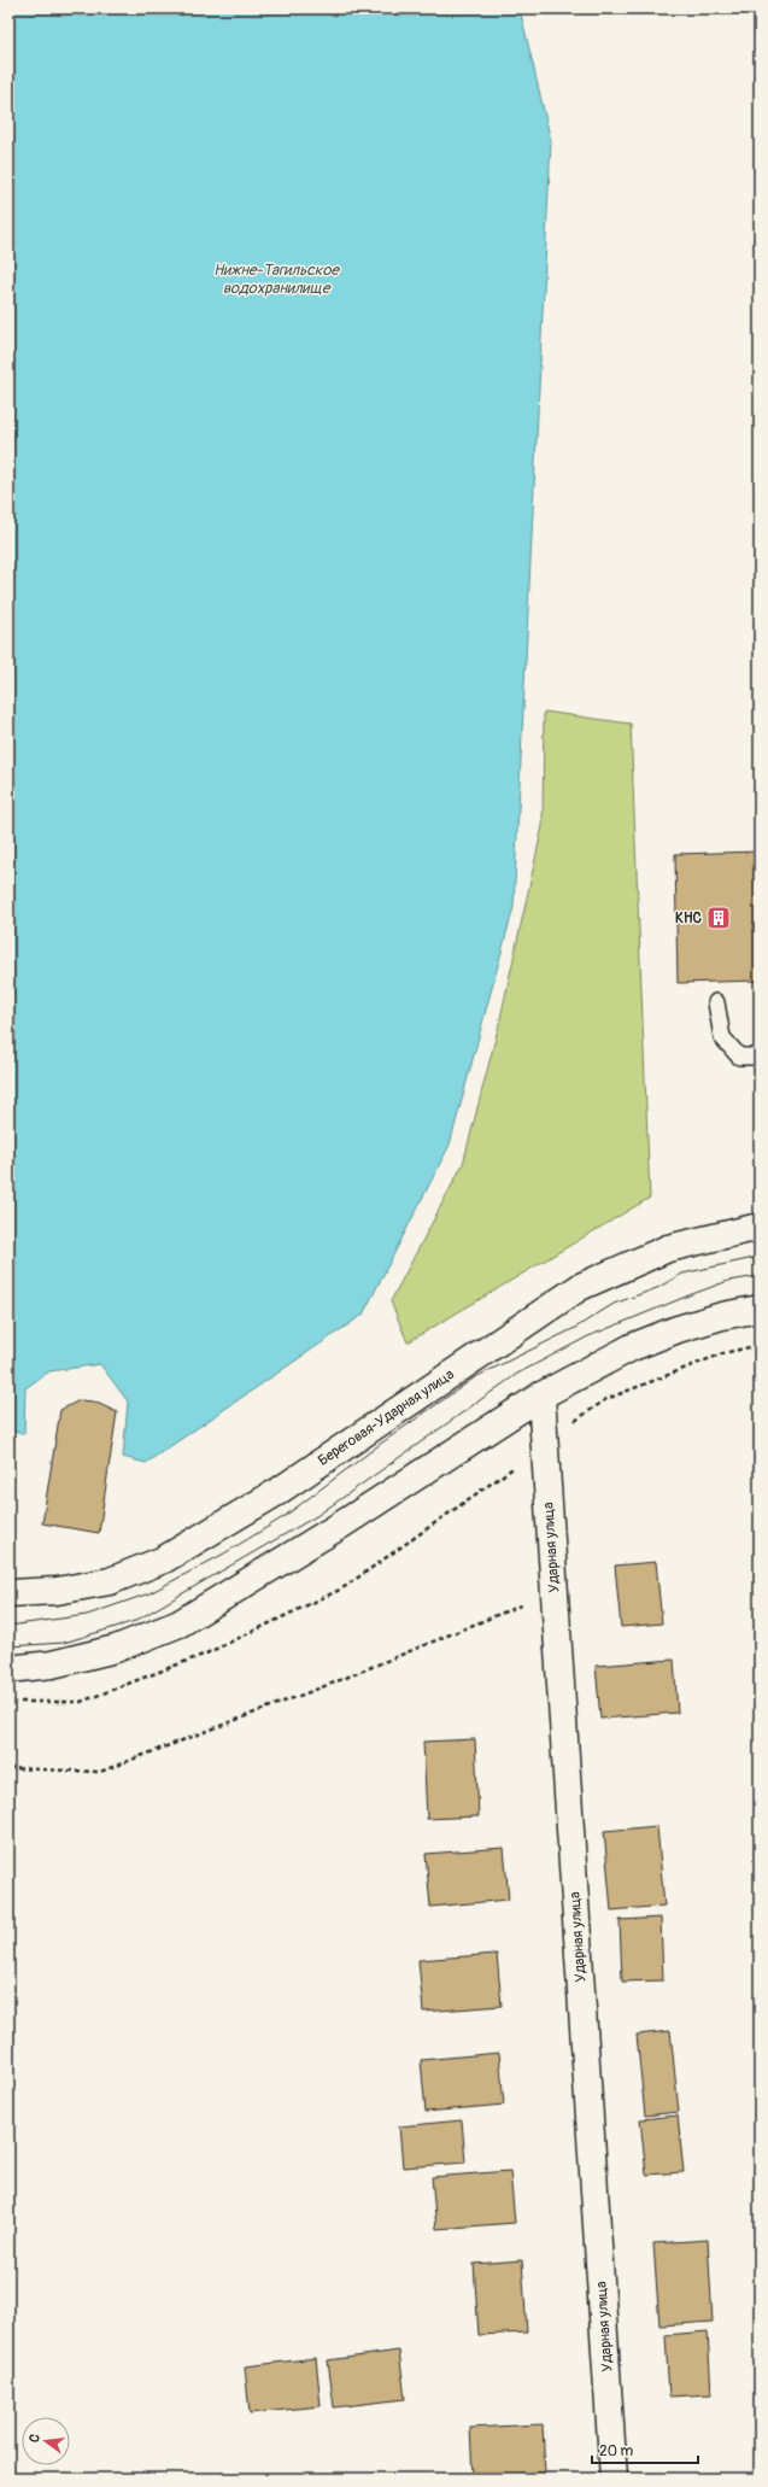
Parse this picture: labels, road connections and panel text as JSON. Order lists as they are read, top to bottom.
{
  "streets": {
    "main road": ["Береговая-Ударная улица", "Ударная улица"]
  },
  "water": ["Нижне-Тагильское водохранилище"],
  "places": {
    "building": ["КНС"]
  },
  "scale_bar": "20 m",
  "north": "left"
}
